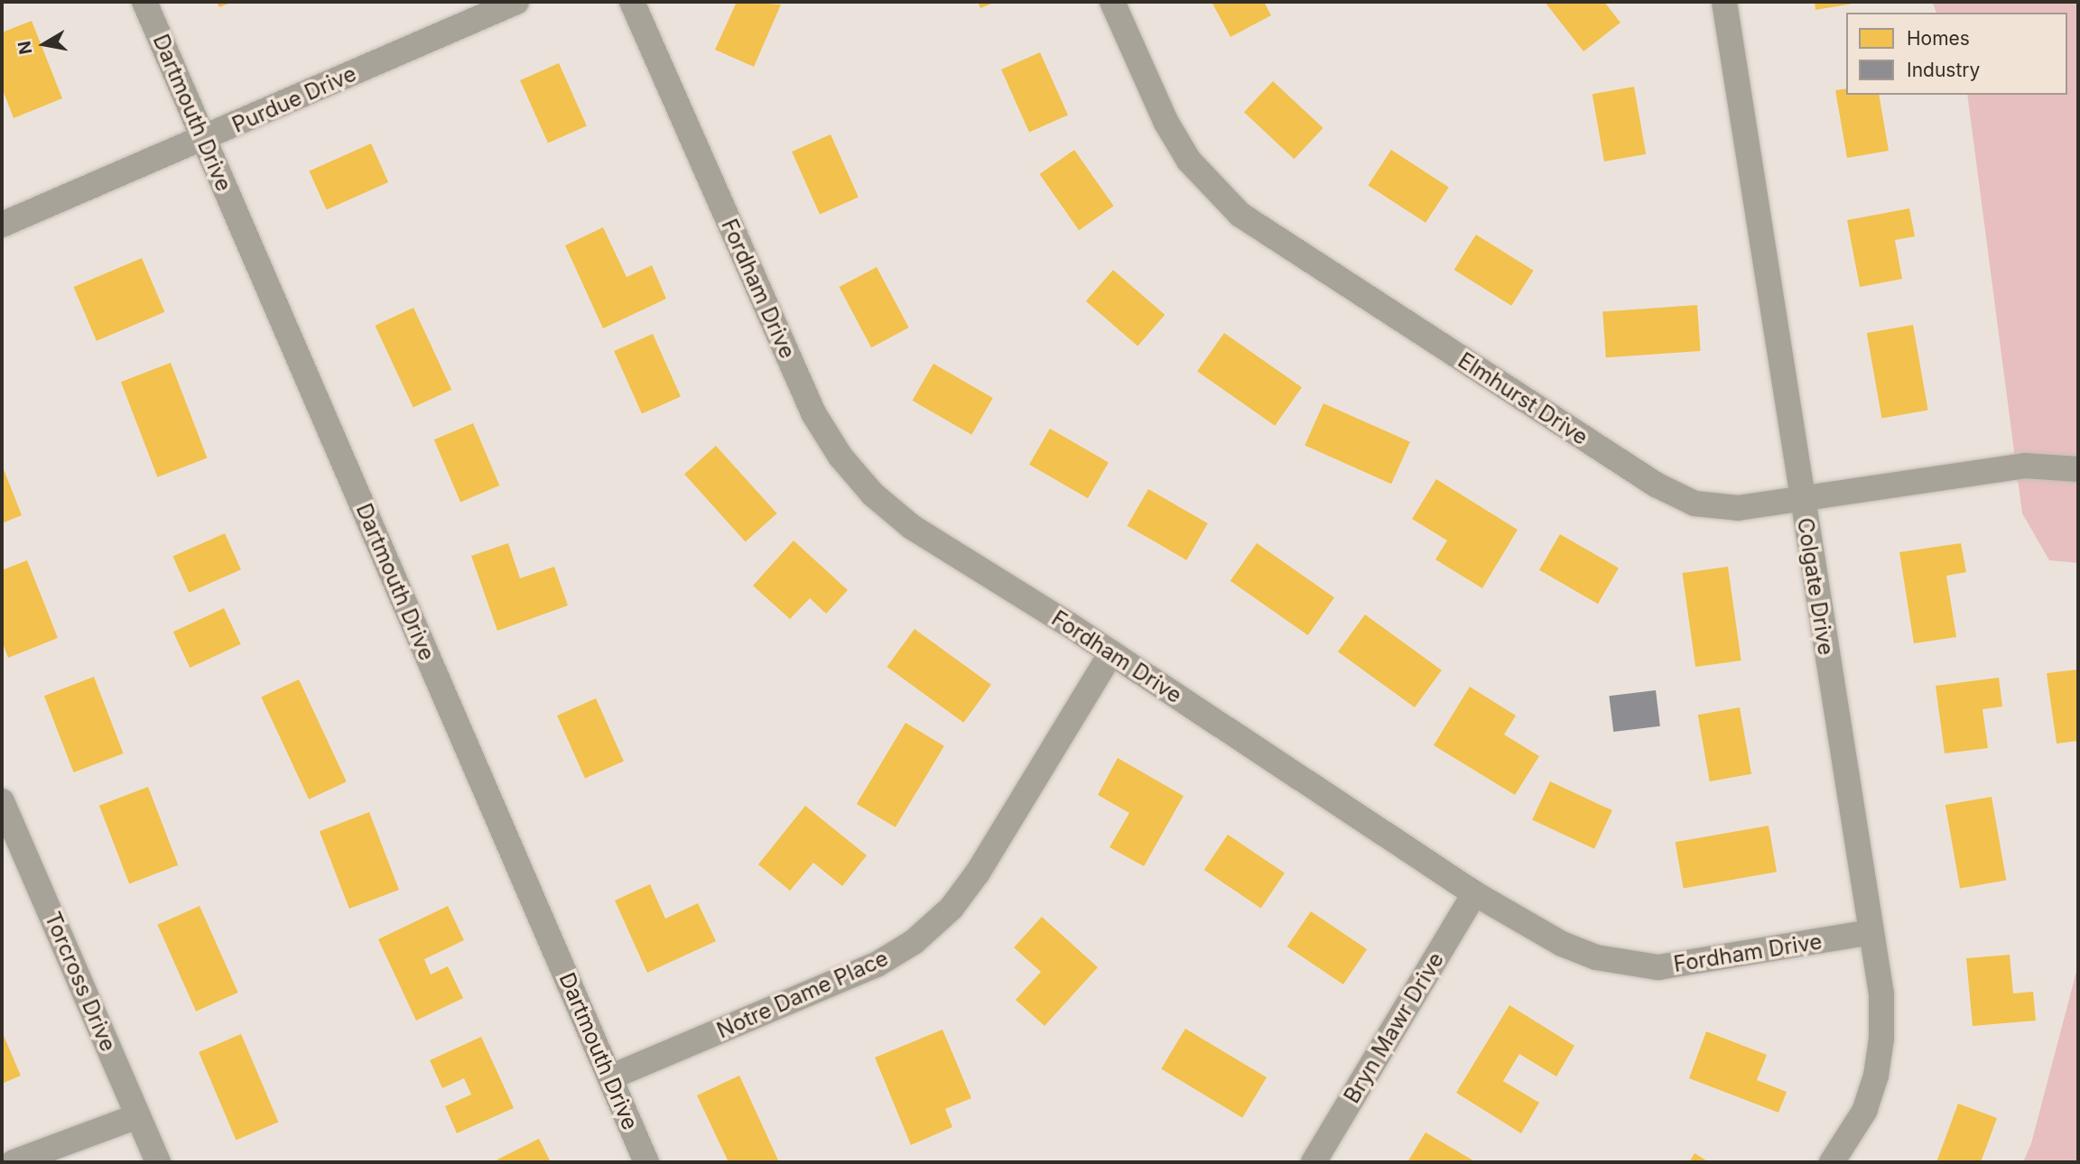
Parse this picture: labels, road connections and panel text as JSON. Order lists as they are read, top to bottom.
{
  "streets": {
    "street": [
      "Purdue Drive",
      "Dartmouth Drive",
      "Fordham Drive",
      "Elmhurst Drive",
      "Colgate Drive",
      "Torcross Drive",
      "Notre Dame Place",
      "Bryn Mawr Drive"
    ]
  },
  "crossings": [
    ["Purdue Drive", "Dartmouth Drive"],
    ["Dartmouth Drive", "Notre Dame Place"],
    ["Fordham Drive", "Colgate Drive"],
    ["Fordham Drive", "Notre Dame Place"],
    ["Fordham Drive", "Bryn Mawr Drive"],
    ["Elmhurst Drive", "Colgate Drive"]
  ],
  "legend": ["Homes", "Industry"],
  "north": "left"
}
